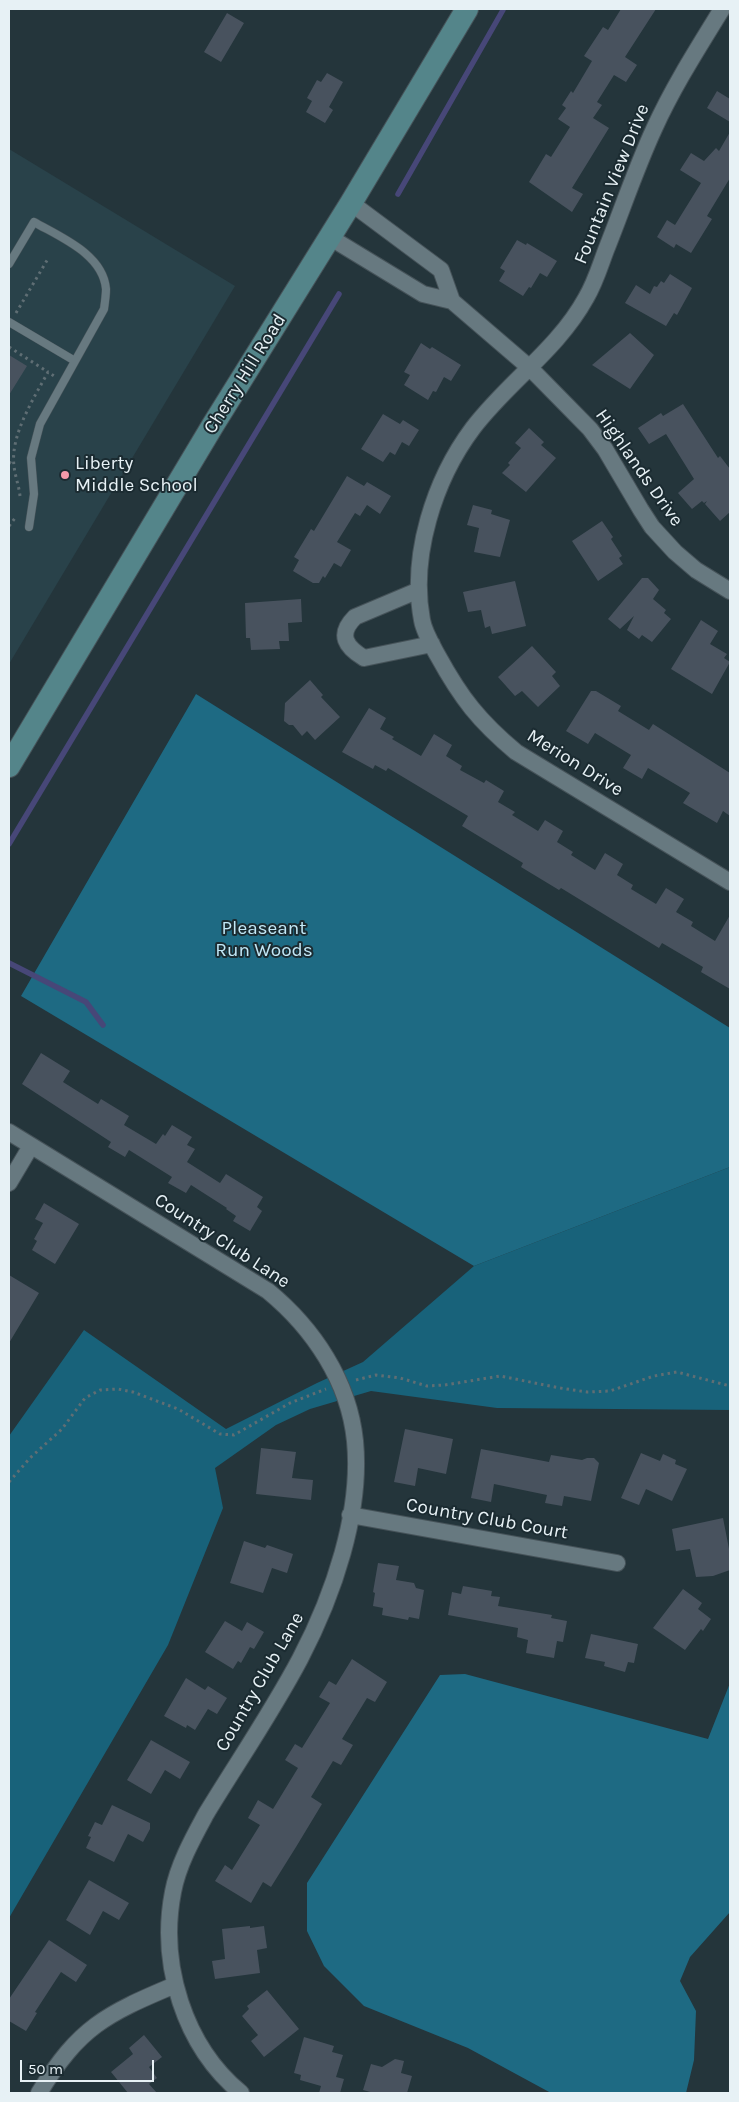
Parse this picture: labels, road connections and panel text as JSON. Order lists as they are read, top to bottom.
{
  "streets": {
    "main road": ["Cherry Hill Road"],
    "street": [
      "Fountain View Drive",
      "Highlands Drive",
      "Merion Drive",
      "Country Club Lane",
      "Country Club Court"
    ]
  },
  "crossings": [
    ["Fountain View Drive", "Highlands Drive"],
    ["Fountain View Drive", "Merion Drive"],
    ["Cherry Hill Road", "Highlands Drive"],
    ["Highlands Drive", "Merion Drive"],
    ["Country Club Lane", "Country Club Court"]
  ],
  "parks": ["Pleaseant Run Woods"],
  "places": ["Liberty Middle School"],
  "scale_bar": "50 m"
}
